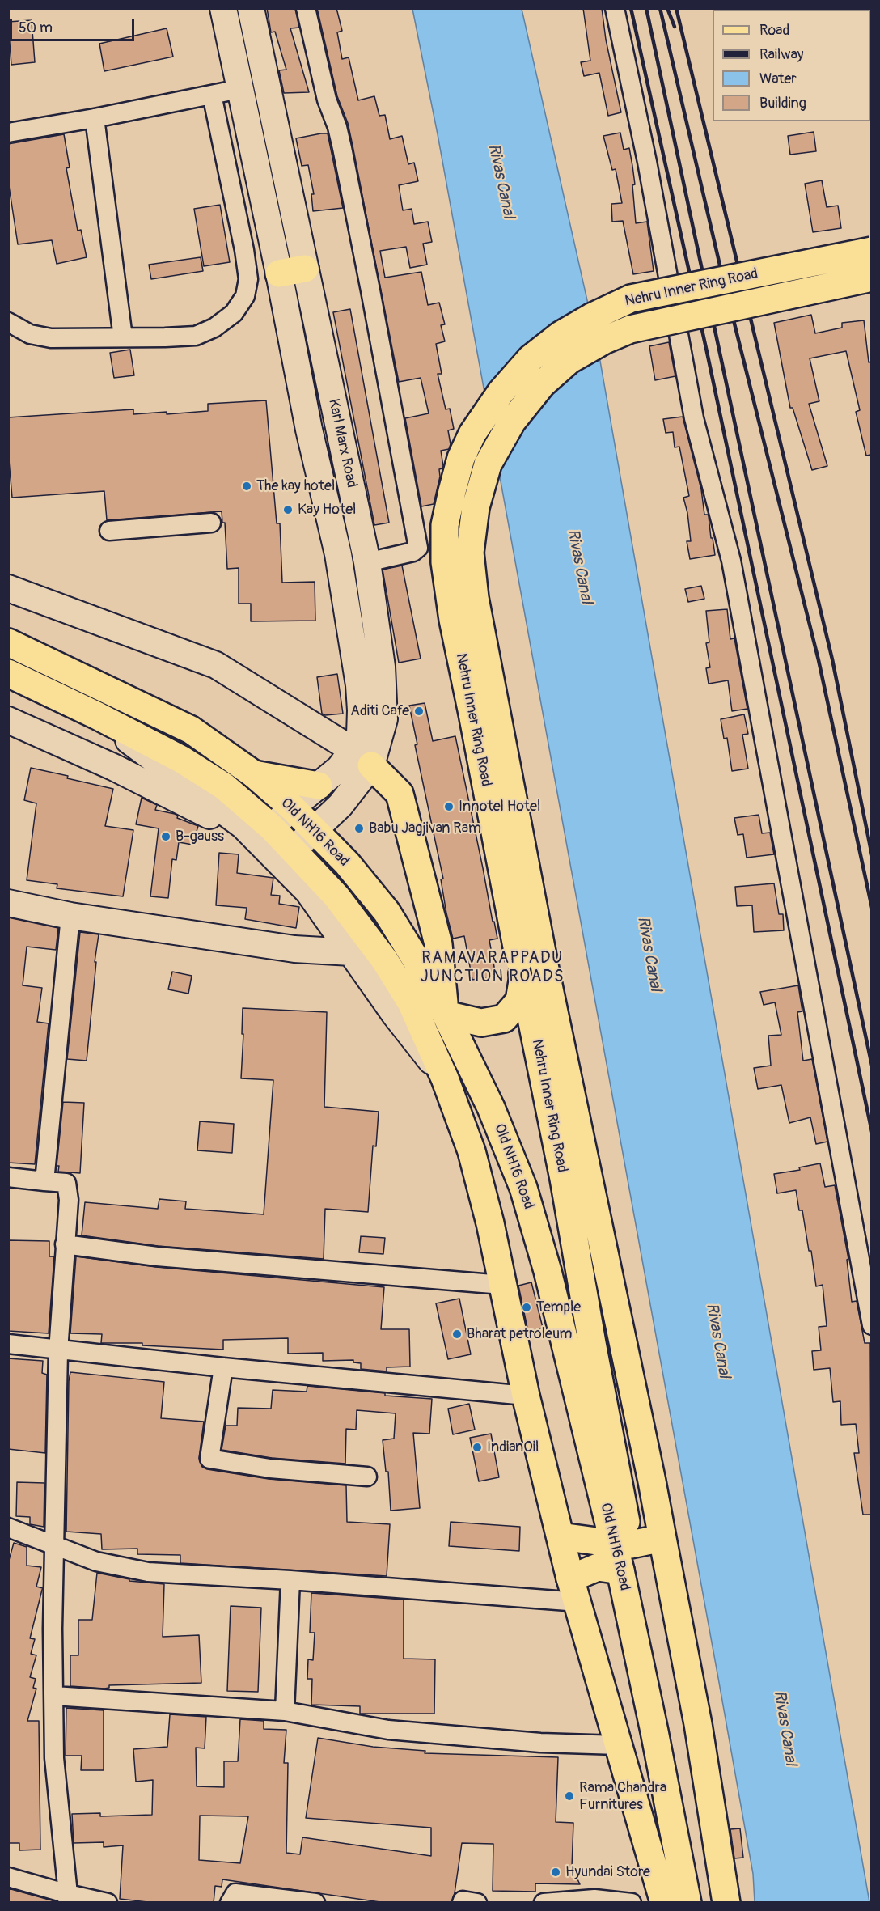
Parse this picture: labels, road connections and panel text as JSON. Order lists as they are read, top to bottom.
{
  "streets": {
    "main road": ["Nehru Inner Ring Road", "Karl Marx Road", "Old NH16 Road"]
  },
  "crossings": [
    ["Nehru Inner Ring Road", "Old NH16 Road"],
    ["Karl Marx Road", "Old NH16 Road"]
  ],
  "districts": ["RAMAVARAPPADU JUNCTION ROADS"],
  "water": ["Rivas Canal"],
  "places": [
    "The kay hotel",
    "Kay Hotel",
    "Aditi Cafe",
    "Innotel Hotel",
    "Babu Jagjivan Ram",
    "B-gauss",
    "Temple",
    "Bharat petroleum",
    "IndianOil",
    "Rama Chandra Furnitures",
    "Hyundai Store"
  ],
  "legend": [
    "Road",
    "Railway",
    "Water",
    "Building"
  ],
  "scale_bar": "50 m"
}
